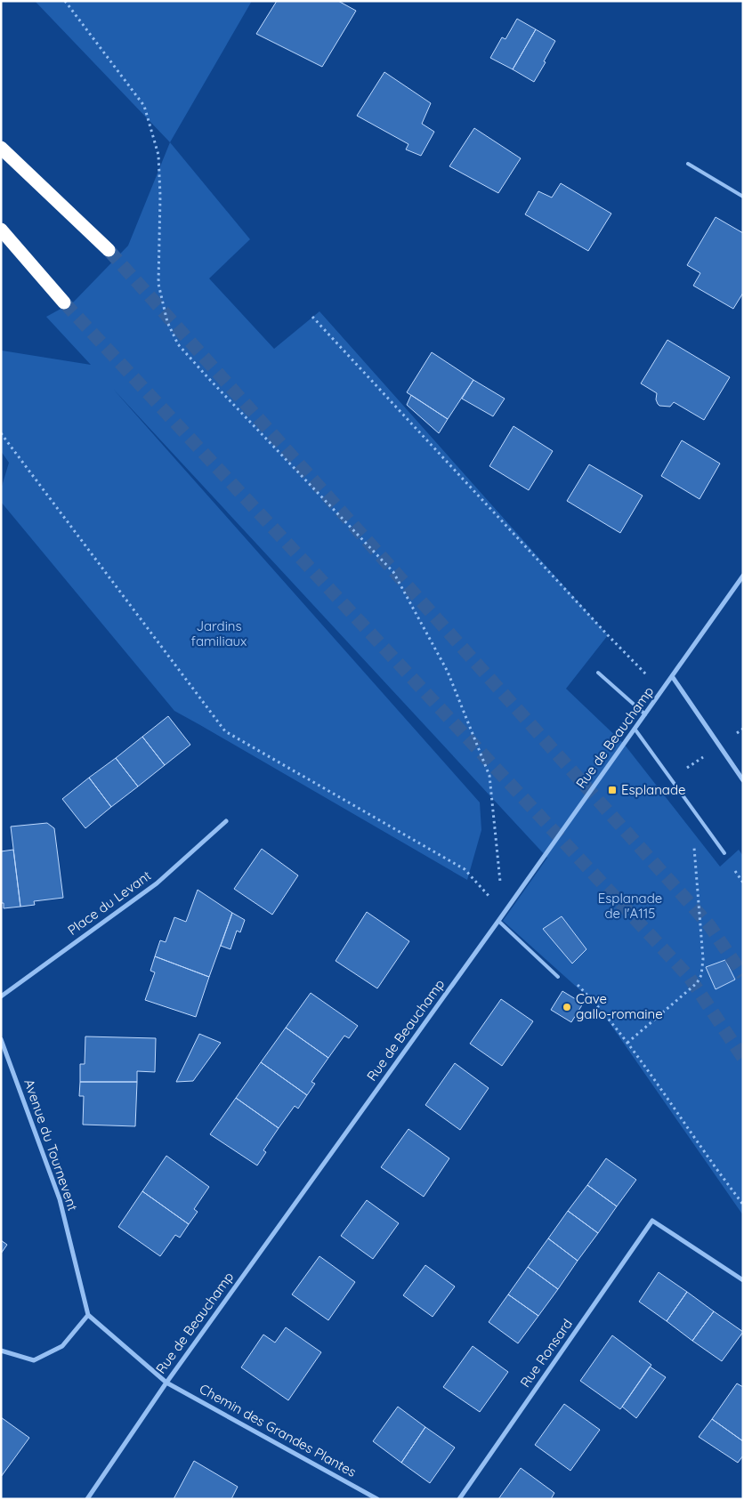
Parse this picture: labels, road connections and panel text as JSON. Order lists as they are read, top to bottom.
{
  "streets": {
    "street": [
      "Rue de Beauchamp",
      "Place du Levant",
      "Avenue du Tournevent",
      "Rue Ronsard",
      "Chemin des Grandes Plantes"
    ]
  },
  "crossings": [
    ["Rue de Beauchamp", "Chemin des Grandes Plantes"]
  ],
  "parks": ["Jardins familiaux", "Esplanade de l'A115"],
  "places": {
    "transit": ["Esplanade"],
    "other": ["Cave gallo-romaine"]
  }
}
